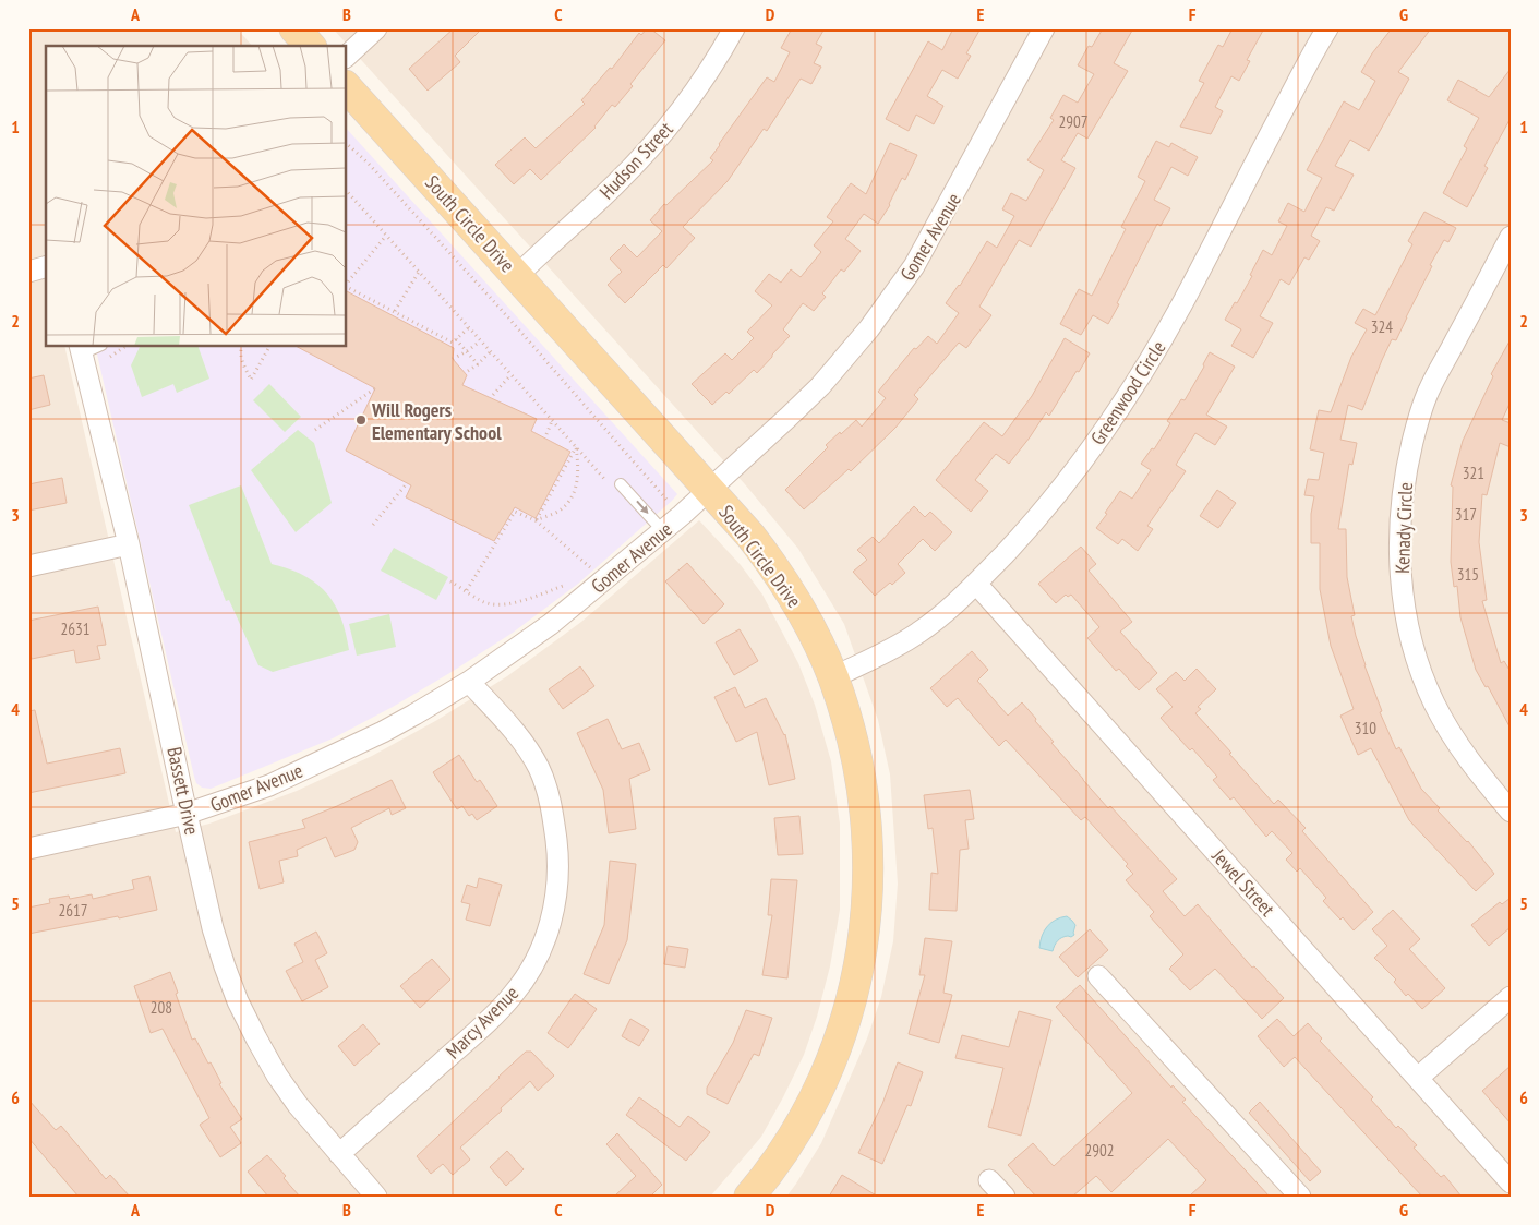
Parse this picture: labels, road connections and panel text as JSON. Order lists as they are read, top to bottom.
{
  "streets": {
    "main road": ["South Circle Drive"],
    "street": [
      "Hudson Street",
      "Gomer Avenue",
      "Greenwood Circle",
      "Kenady Circle",
      "Bassett Drive",
      "Jewel Street",
      "Marcy Avenue"
    ]
  },
  "crossings": [
    ["Hudson Street", "South Circle Drive"],
    ["South Circle Drive", "Gomer Avenue"],
    ["South Circle Drive", "Greenwood Circle"],
    ["Gomer Avenue", "Bassett Drive"],
    ["Gomer Avenue", "Marcy Avenue"],
    ["Greenwood Circle", "Jewel Street"],
    ["Bassett Drive", "Marcy Avenue"]
  ],
  "places": ["Will Rogers Elementary School"],
  "house_numbers": [
    "2907",
    "324",
    "321",
    "317",
    "315",
    "2631",
    "310",
    "2617",
    "208",
    "2902"
  ],
  "grid": {
    "columns": [
      "A",
      "B",
      "C",
      "D",
      "E",
      "F",
      "G"
    ],
    "rows": [
      "1",
      "2",
      "3",
      "4",
      "5",
      "6"
    ]
  }
}
